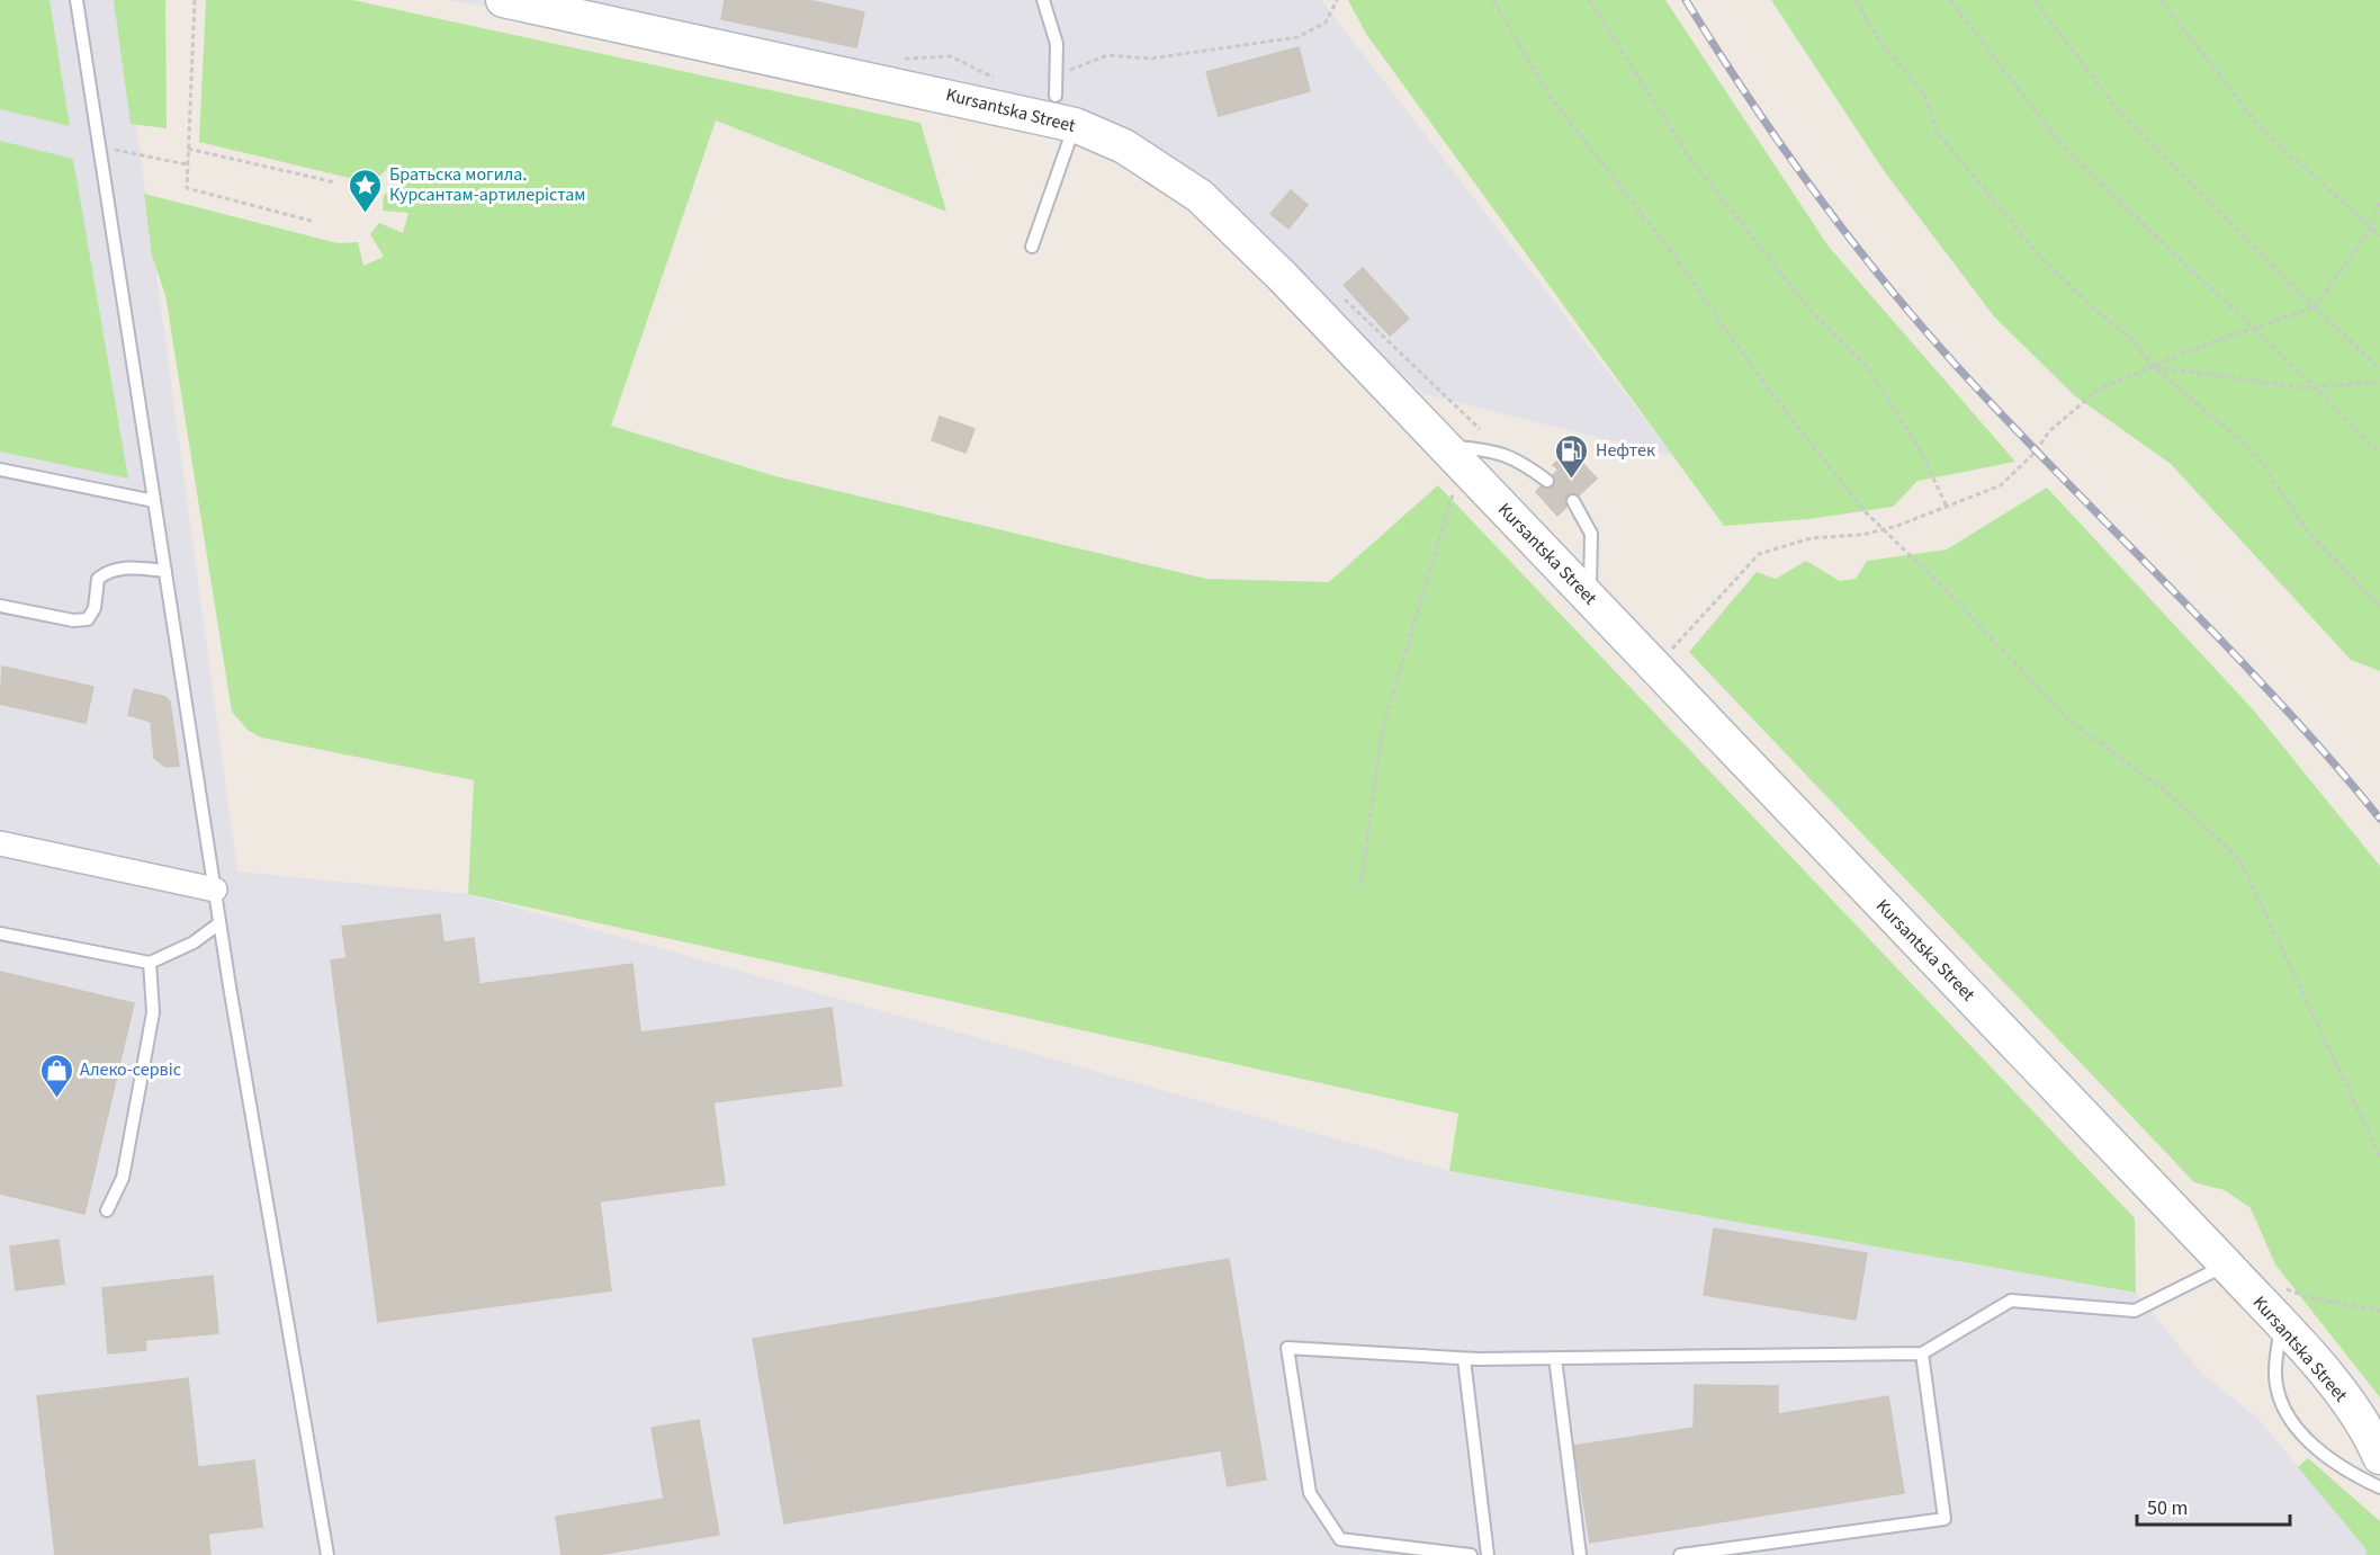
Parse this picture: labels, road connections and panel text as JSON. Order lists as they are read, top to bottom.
{
  "streets": {
    "street": ["Kursantska Street"]
  },
  "places": {
    "place": ["Братьска могила. Курсантам-артилерістам"],
    "fuel station": ["Нефтек"],
    "shop": ["Алеко-сервіс"]
  },
  "scale_bar": "50 m"
}
